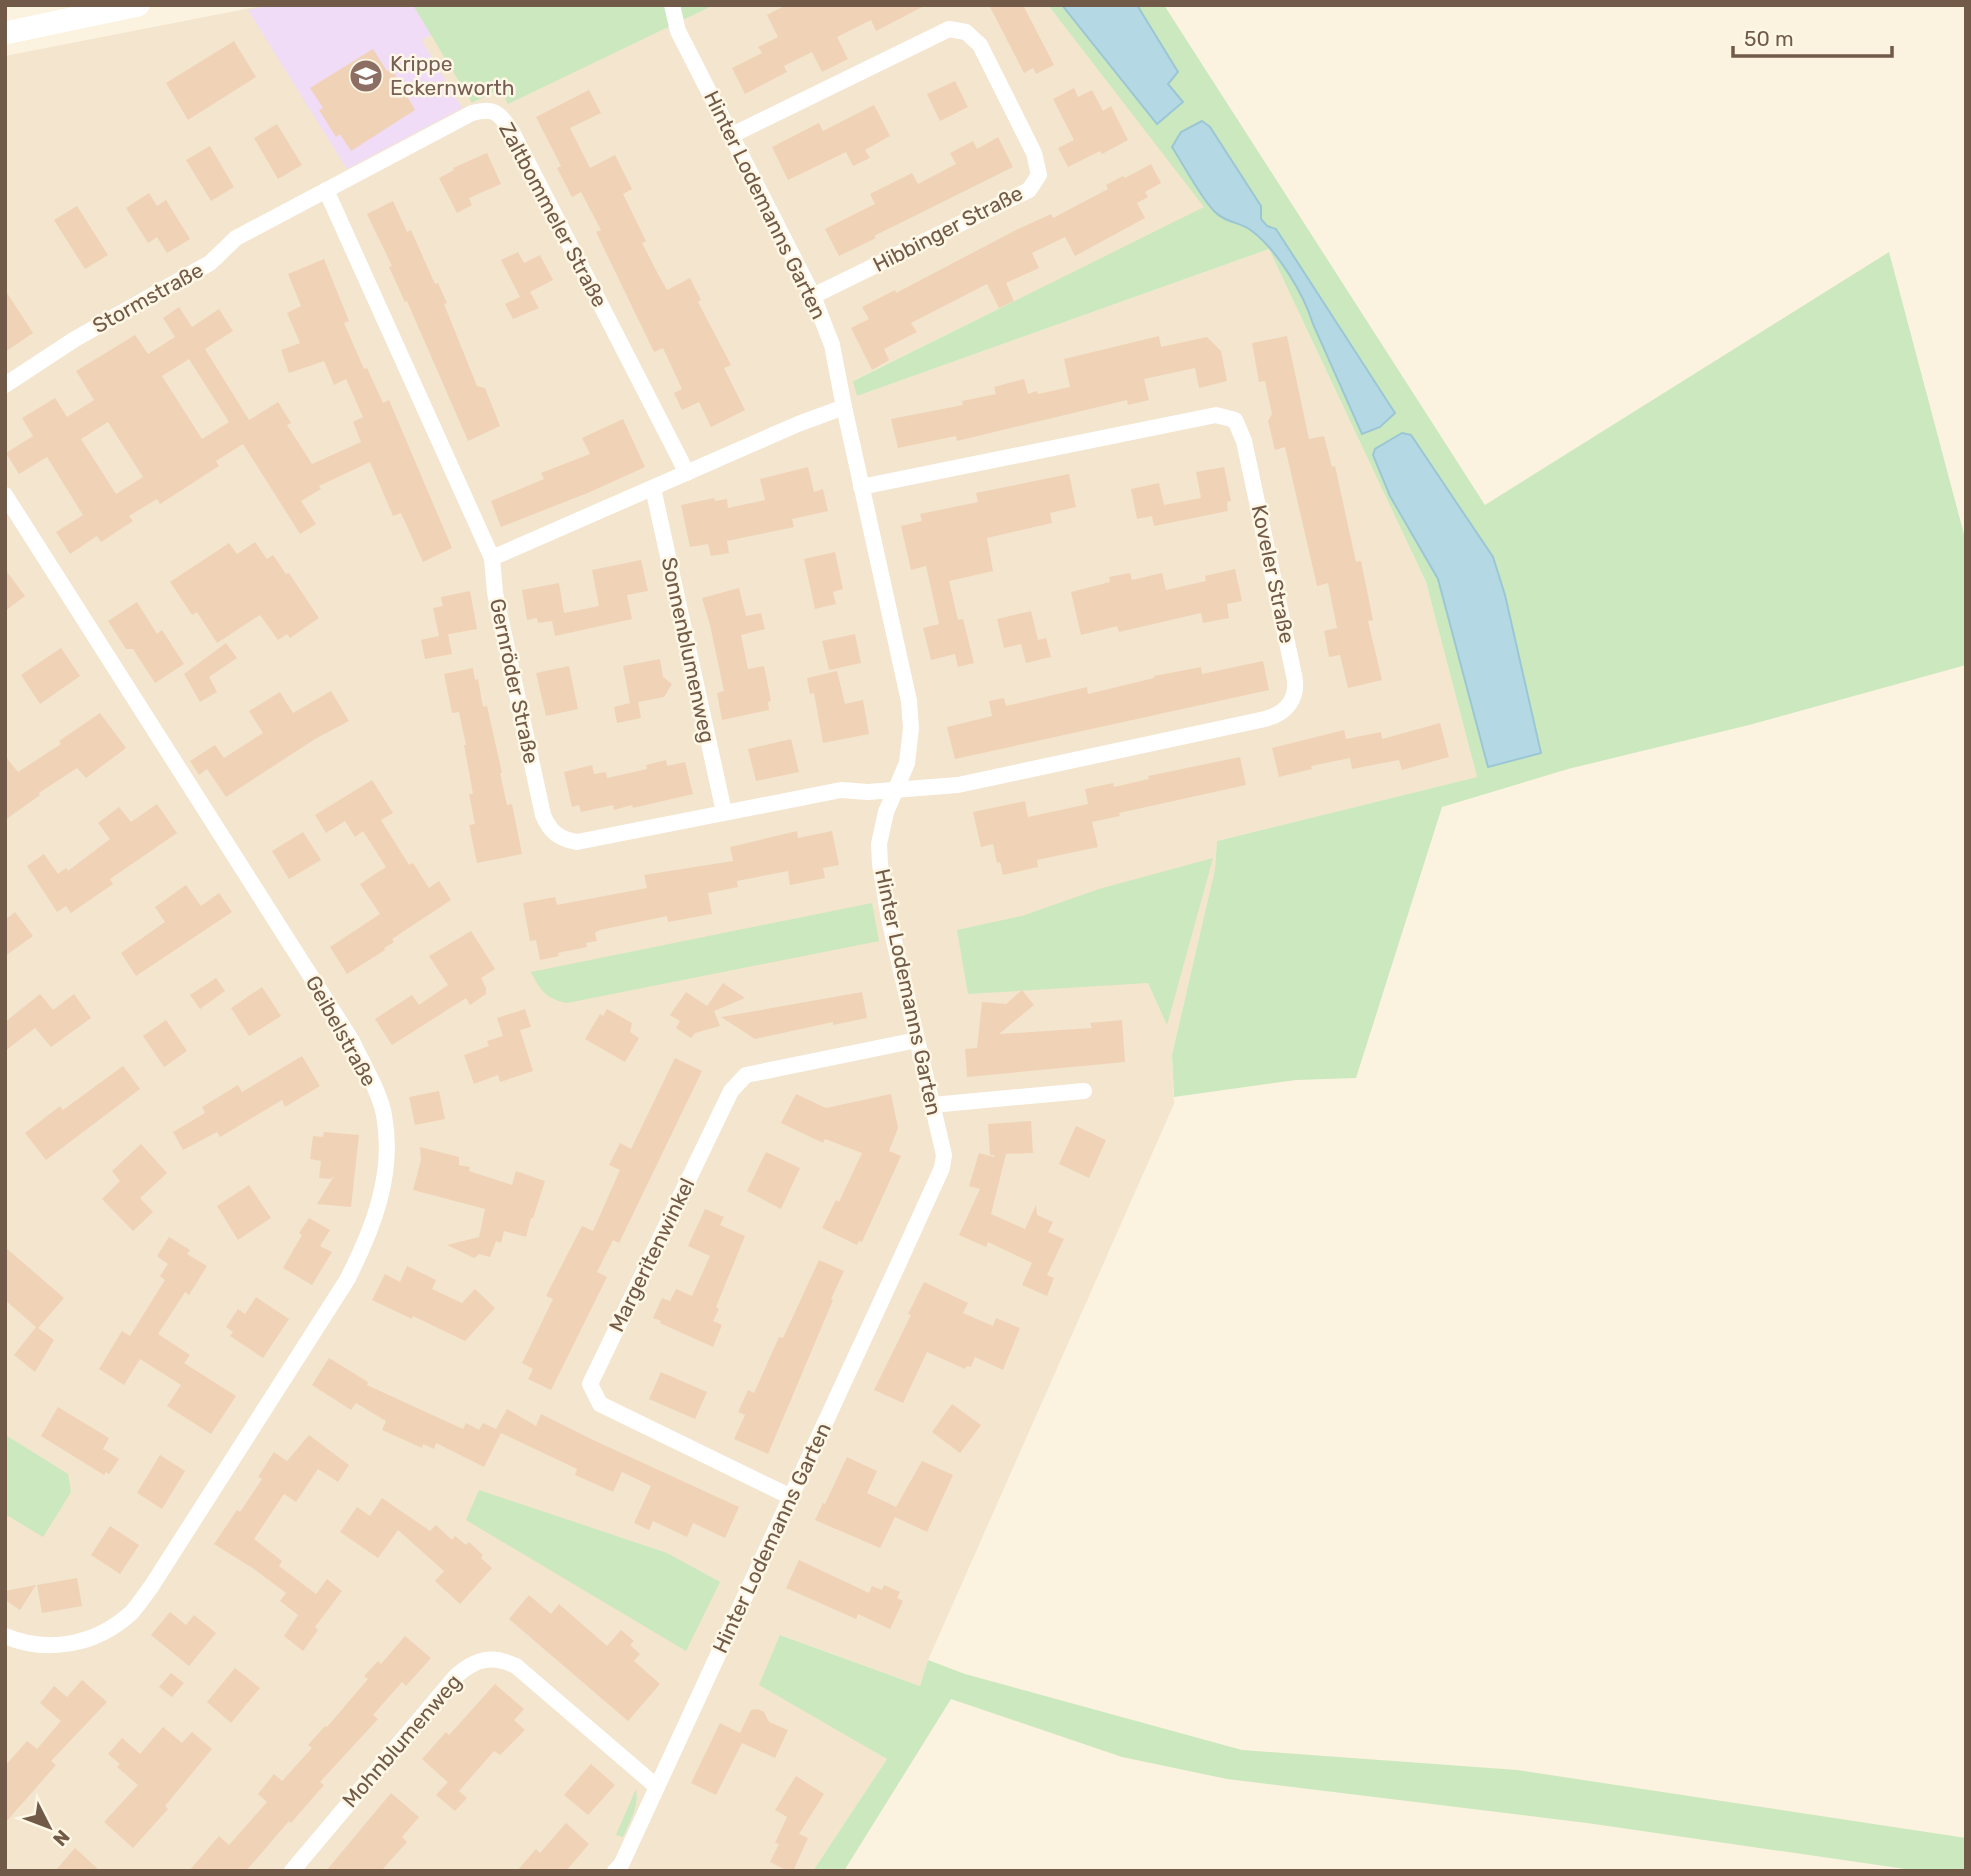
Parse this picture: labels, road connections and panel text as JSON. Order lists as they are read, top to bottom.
{
  "streets": {
    "street": [
      "Hinter Lodemanns Garten",
      "Zaltbommeler Straße",
      "Hibbinger Straße",
      "Stormstraße",
      "Koveler Straße",
      "Sonnenblumenweg",
      "Gernröder Straße",
      "Geibelstraße",
      "Margeritenwinkel",
      "Mohnblumenweg"
    ]
  },
  "crossings": [
    ["Hinter Lodemanns Garten", "Hibbinger Straße"],
    ["Hinter Lodemanns Garten", "Koveler Straße"],
    ["Hinter Lodemanns Garten", "Gernröder Straße"],
    ["Hinter Lodemanns Garten", "Margeritenwinkel"],
    ["Hinter Lodemanns Garten", "Mohnblumenweg"],
    ["Zaltbommeler Straße", "Stormstraße"],
    ["Koveler Straße", "Gernröder Straße"],
    ["Sonnenblumenweg", "Gernröder Straße"]
  ],
  "places": {
    "school or university": ["Krippe Eckernworth"]
  },
  "scale_bar": "50 m",
  "north": "bottom right"
}
